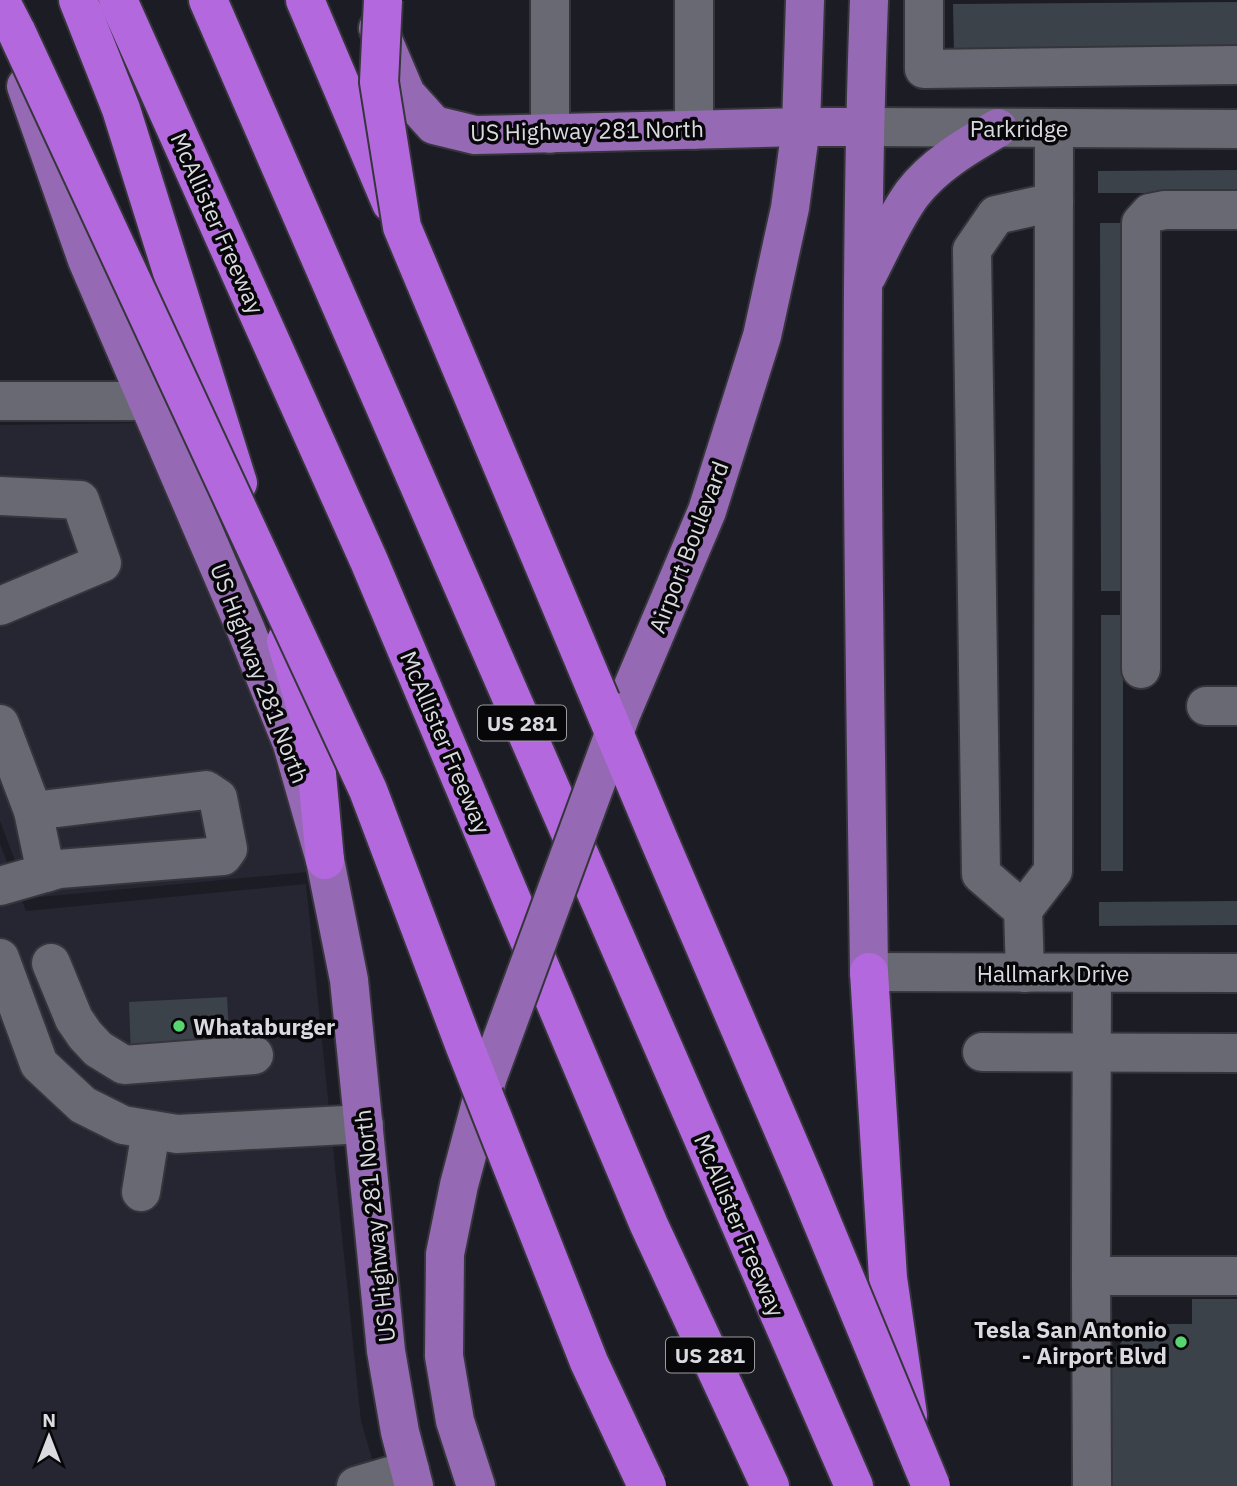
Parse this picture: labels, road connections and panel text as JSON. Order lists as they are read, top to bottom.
{
  "streets": {
    "highway": ["McAllister Freeway", "US 281"],
    "main road": ["Parkridge", "US Highway 281 North", "Airport Boulevard"],
    "street": ["Hallmark Drive"]
  },
  "crossings": [
    ["Parkridge", "US Highway 281 North"],
    ["Parkridge", "Airport Boulevard"],
    ["US Highway 281 North", "Airport Boulevard"]
  ],
  "places": ["Whataburger", "Tesla San Antonio - Airport Blvd"],
  "north": "top"
}
